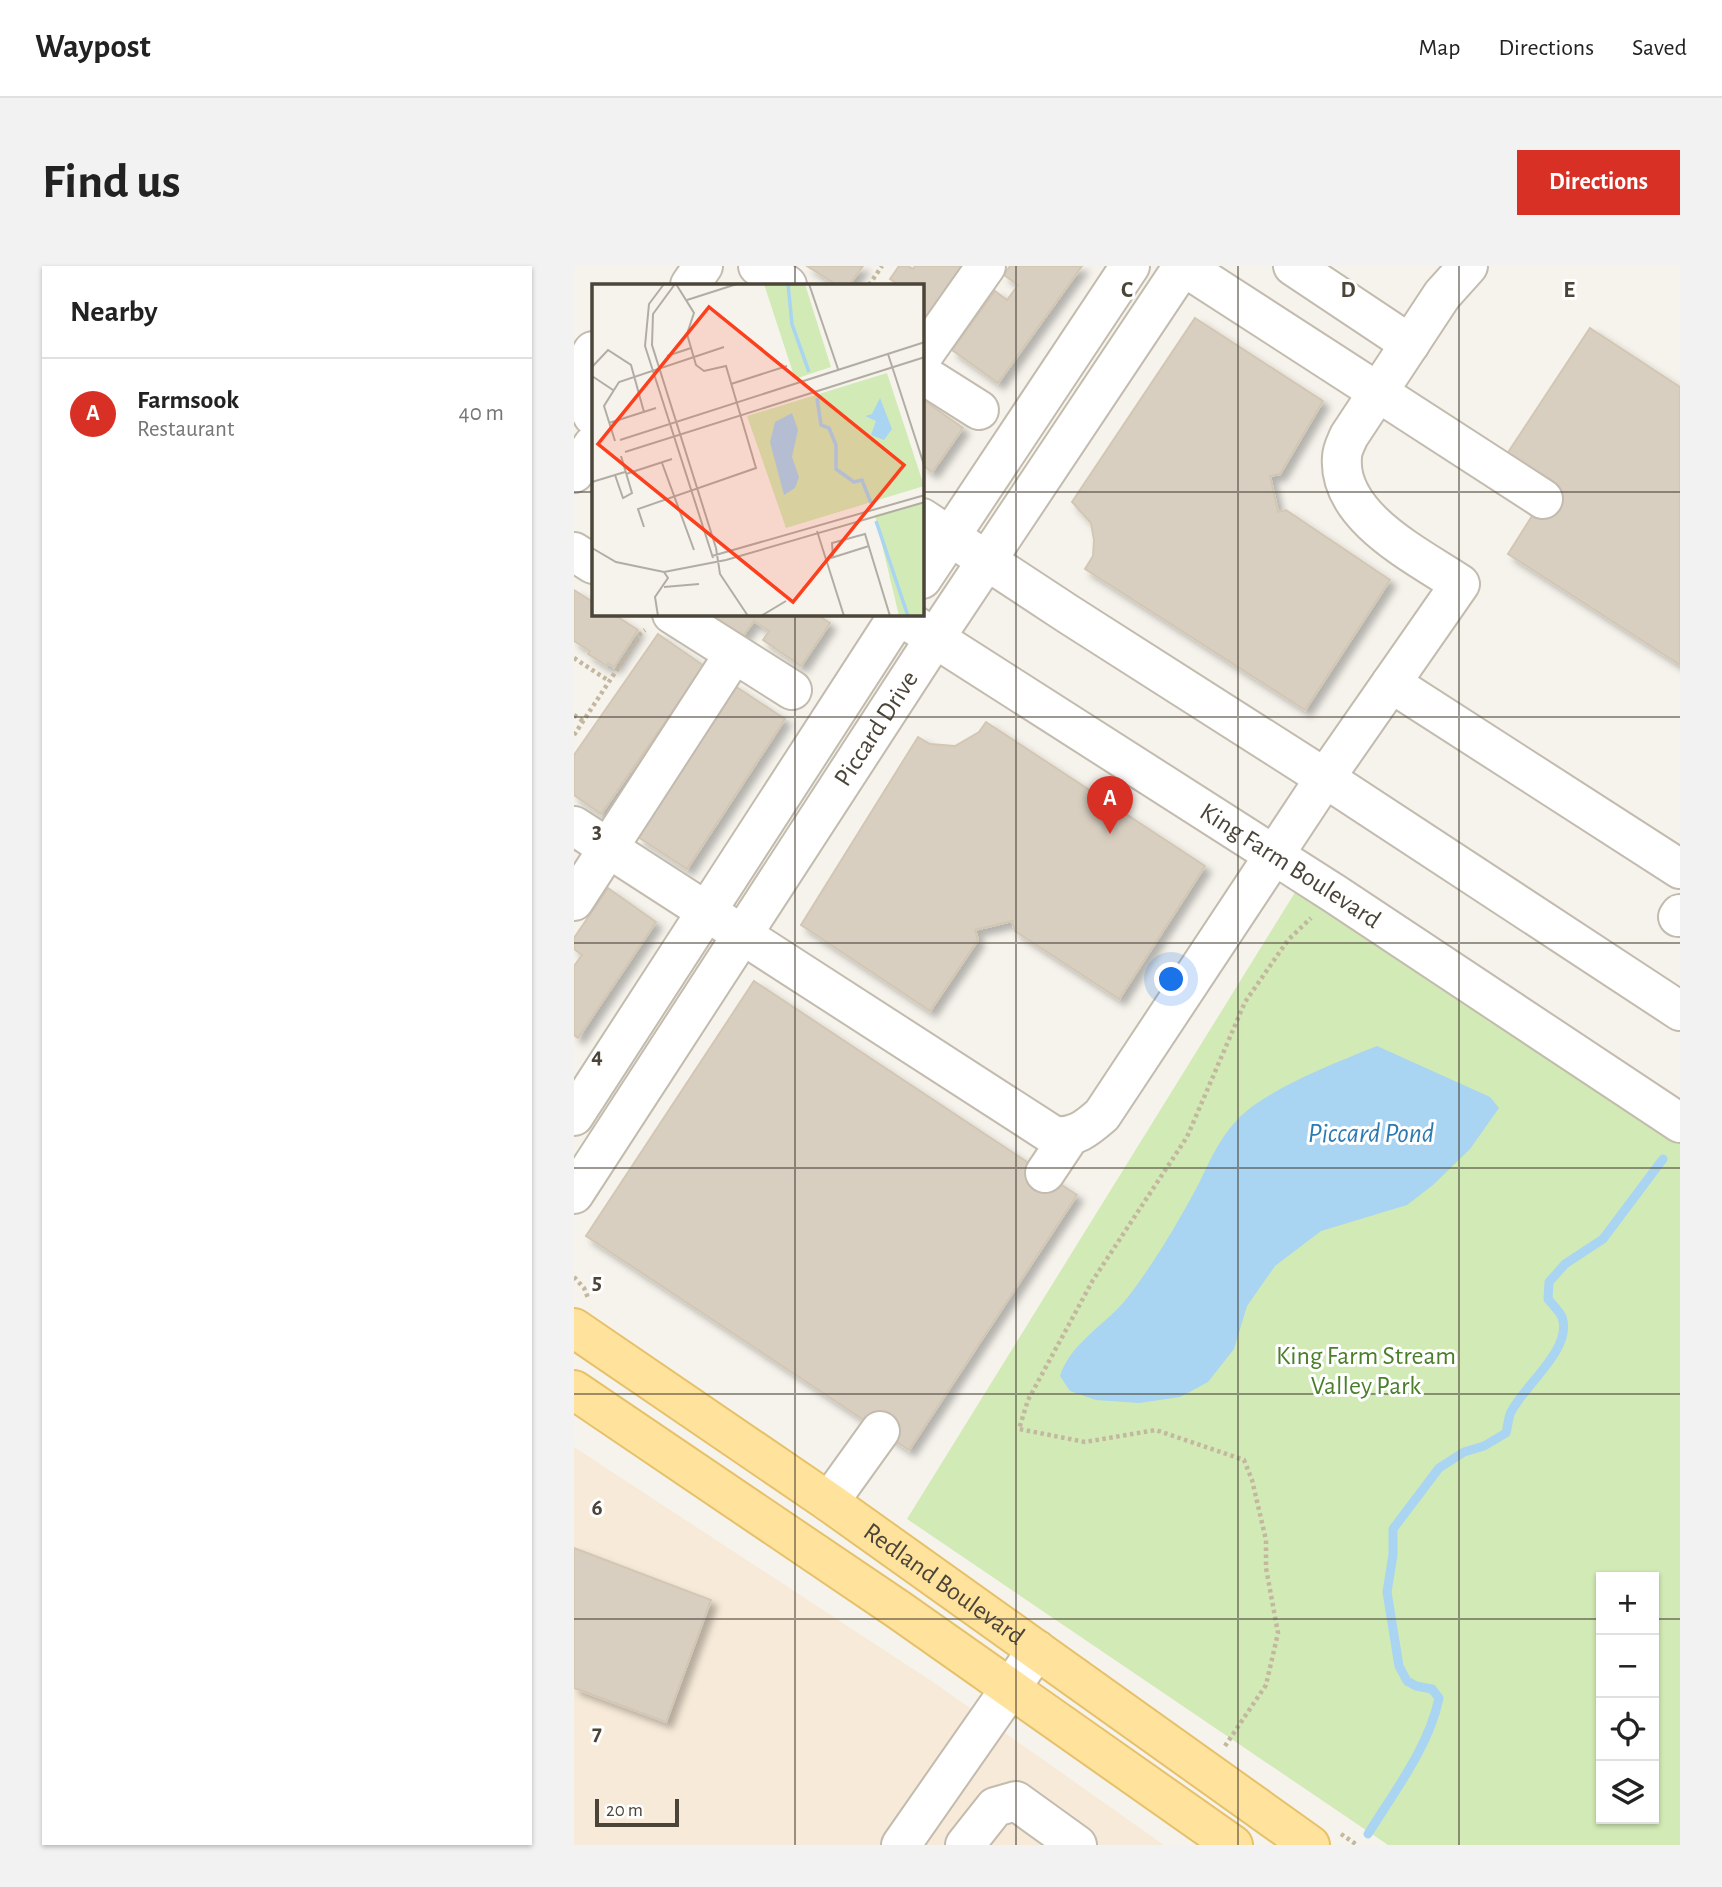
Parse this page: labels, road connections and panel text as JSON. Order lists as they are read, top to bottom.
{
  "streets": {
    "main road": ["Redland Boulevard"],
    "street": ["Piccard Drive", "King Farm Boulevard"]
  },
  "crossings": [
    ["Piccard Drive", "King Farm Boulevard"]
  ],
  "water": ["Piccard Pond"],
  "parks": ["King Farm Stream Valley Park"],
  "scale_bar": "20 m",
  "page": {
    "header": "Waypost",
    "nav": ["Map", "Directions", "Saved"],
    "buttons": "Directions",
    "title": "Find us",
    "heading": "Nearby",
    "list": [
      {
        "mark": "A",
        "name": "Farmsook",
        "note": "Restaurant",
        "value": "40 m"
      }
    ],
    "pins": "A",
    "map_buttons": ["+", "−"],
    "scale": "20 m"
  },
  "grid": {
    "columns": ["C", "D", "E"],
    "rows": [
      "3",
      "4",
      "5",
      "6",
      "7"
    ]
  }
}
